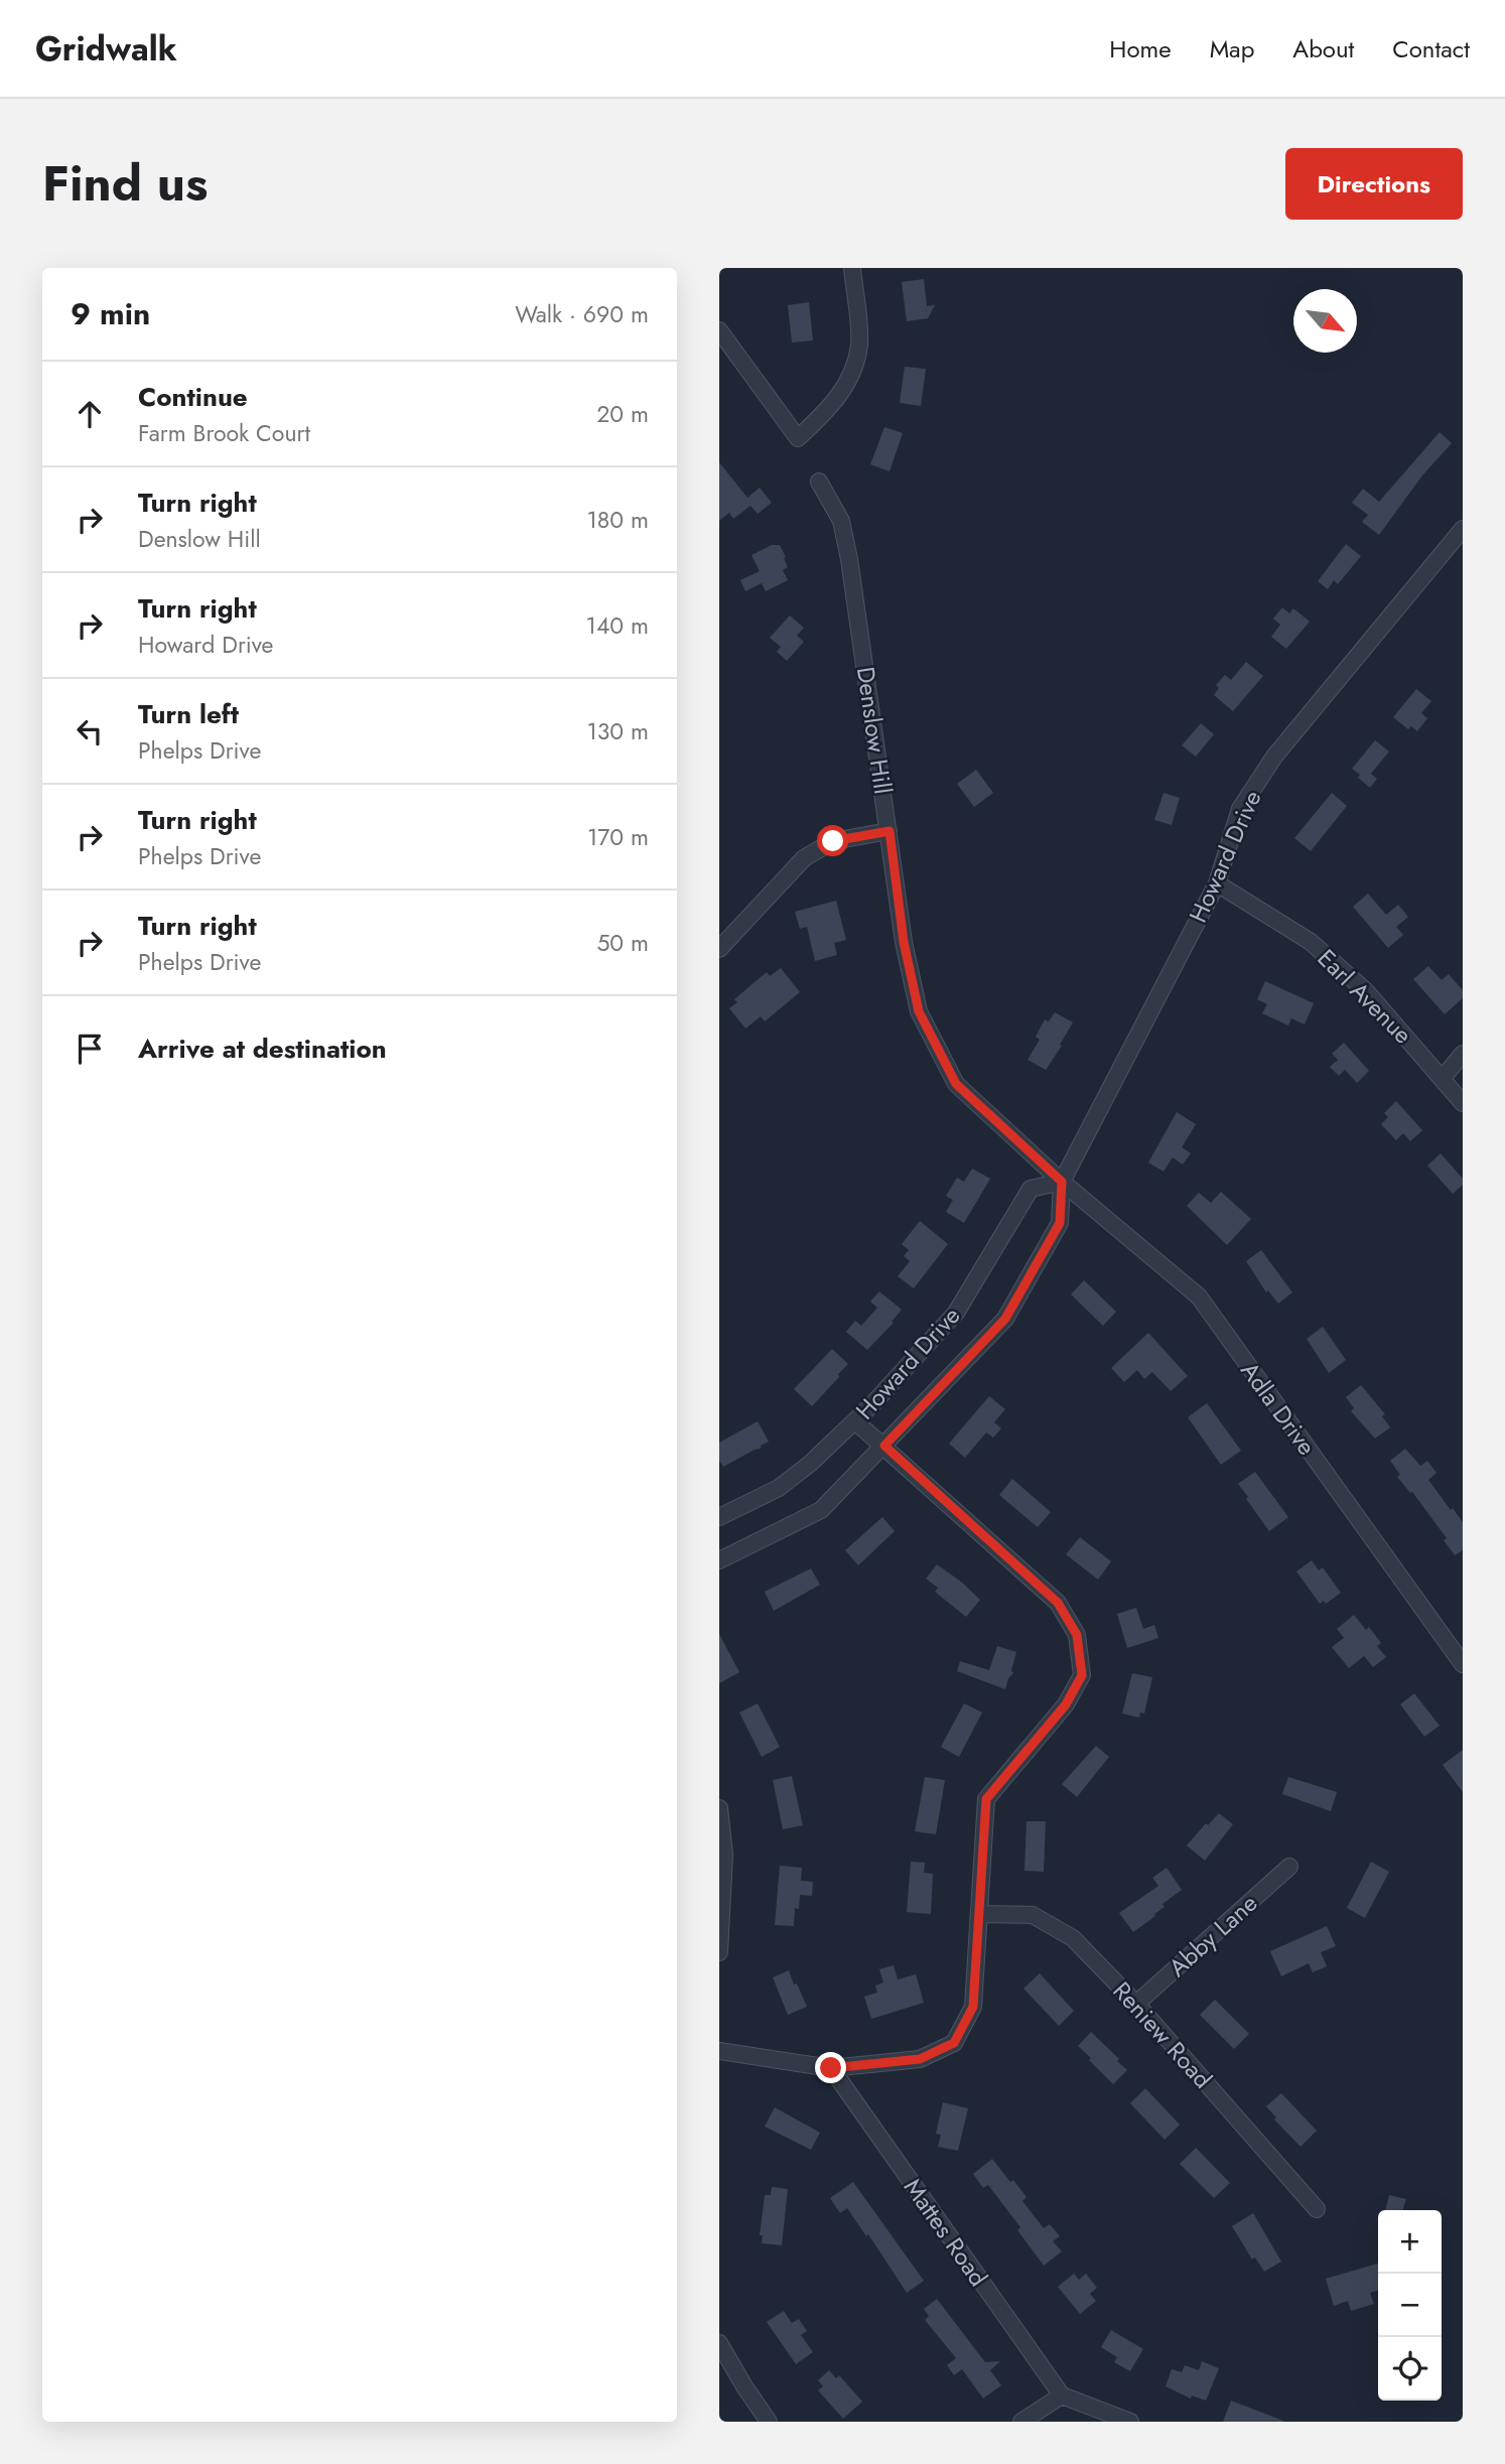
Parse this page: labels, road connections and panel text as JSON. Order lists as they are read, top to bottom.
{
  "streets": {
    "street": [
      "Denslow Hill",
      "Howard Drive",
      "Earl Avenue",
      "Adla Drive",
      "Abby Lane",
      "Reniew Road",
      "Mattes Road"
    ]
  },
  "crossings": [
    ["Denslow Hill", "Howard Drive"],
    ["Denslow Hill", "Adla Drive"],
    ["Howard Drive", "Earl Avenue"],
    ["Howard Drive", "Adla Drive"],
    ["Abby Lane", "Reniew Road"]
  ],
  "north": "bottom right",
  "page": {
    "header": "Gridwalk",
    "nav": [
      "Home",
      "Map",
      "About",
      "Contact"
    ],
    "title": "Find us",
    "buttons": "Directions",
    "heading": ["9 min", "Walk · 690 m"],
    "list": [
      ["Continue", "Farm Brook Court", "20 m"],
      ["Turn right", "Denslow Hill", "180 m"],
      ["Turn right", "Howard Drive", "140 m"],
      ["Turn left", "Phelps Drive", "130 m"],
      ["Turn right", "Phelps Drive", "170 m"],
      ["Turn right", "Phelps Drive", "50 m"],
      "Arrive at destination"
    ],
    "map_buttons": ["+", "−"]
  }
}
